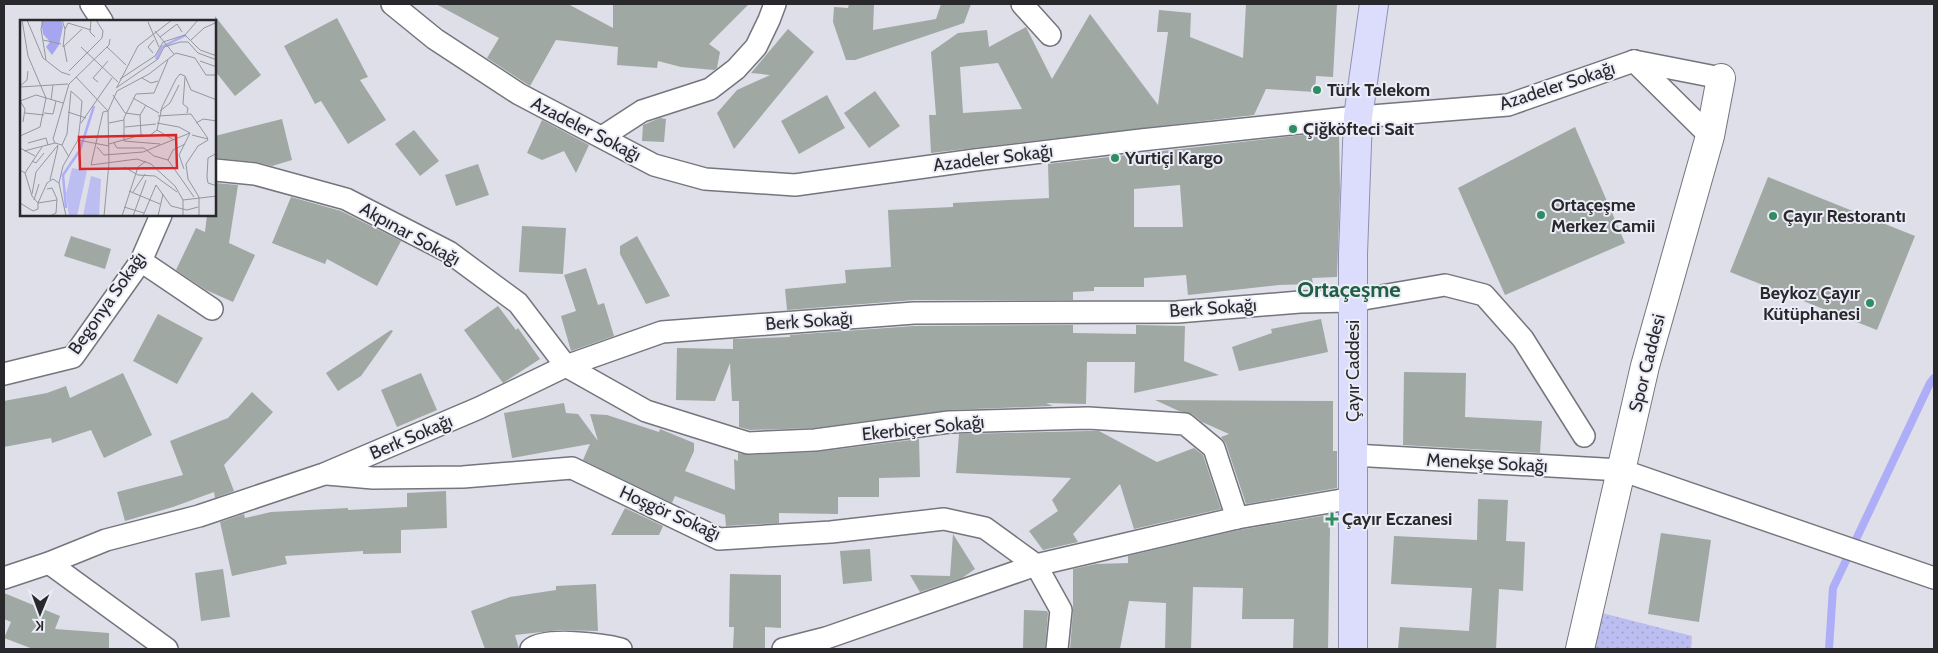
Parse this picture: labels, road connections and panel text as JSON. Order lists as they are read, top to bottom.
{
  "streets": {
    "main road": ["Çayır Caddesi"],
    "street": [
      "Azadeler Sokağı",
      "Akpınar Sokağı",
      "Begonya Sokağı",
      "Berk Sokağı",
      "Spor Caddesi",
      "Ekerbiçer Sokağı",
      "Menekşe Sokağı",
      "Hoşgör Sokağı"
    ]
  },
  "crossings": [
    ["Azadeler Sokağı", "Çayır Caddesi"],
    ["Akpınar Sokağı", "Berk Sokağı"],
    ["Akpınar Sokağı", "Ekerbiçer Sokağı"],
    ["Berk Sokağı", "Çayır Caddesi"],
    ["Berk Sokağı", "Ekerbiçer Sokağı"],
    ["Berk Sokağı", "Hoşgör Sokağı"],
    ["Spor Caddesi", "Menekşe Sokağı"],
    ["Çayır Caddesi", "Menekşe Sokağı"]
  ],
  "districts": ["Ortaçeşme"],
  "places": {
    "other": [
      "Türk Telekom",
      "Çiğköfteci Sait",
      "Yurtiçi Kargo",
      "Ortaçeşme Merkez Camii",
      "Çayır Restorantı",
      "Beykoz Çayır Kütüphanesi"
    ],
    "health": ["Çayır Eczanesi"]
  },
  "north": "bottom"
}
